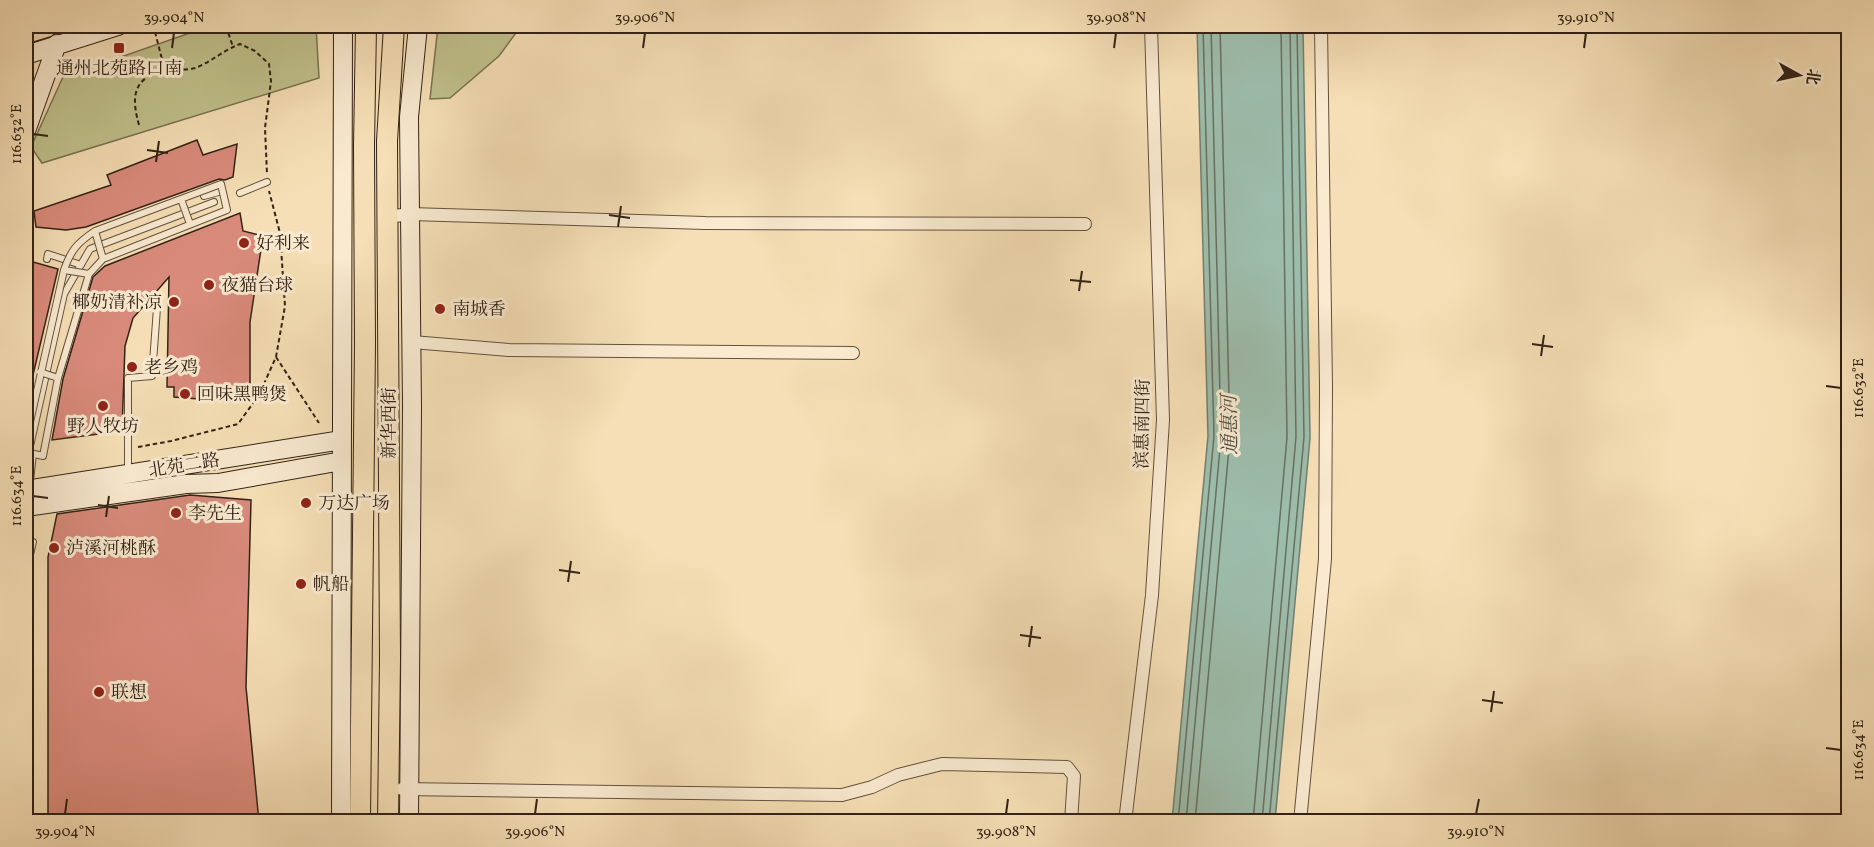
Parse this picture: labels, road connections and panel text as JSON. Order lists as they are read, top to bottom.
{
  "streets": {
    "main road": ["新华西街"],
    "street": ["滨惠南四街", "北苑二路"]
  },
  "water": ["通惠河"],
  "places": {
    "transit": ["通州北苑路口南"],
    "other": [
      "好利来",
      "夜猫台球",
      "椰奶清补凉",
      "南城香",
      "老乡鸡",
      "回味黑鸭煲",
      "野人牧坊",
      "万达广场",
      "李先生",
      "泸溪河桃酥",
      "帆船",
      "联想"
    ]
  },
  "north": "right",
  "coordinates": [
    "39.904°N",
    "39.906°N",
    "39.908°N",
    "39.910°N",
    "116.632°E",
    "116.634°E"
  ]
}
